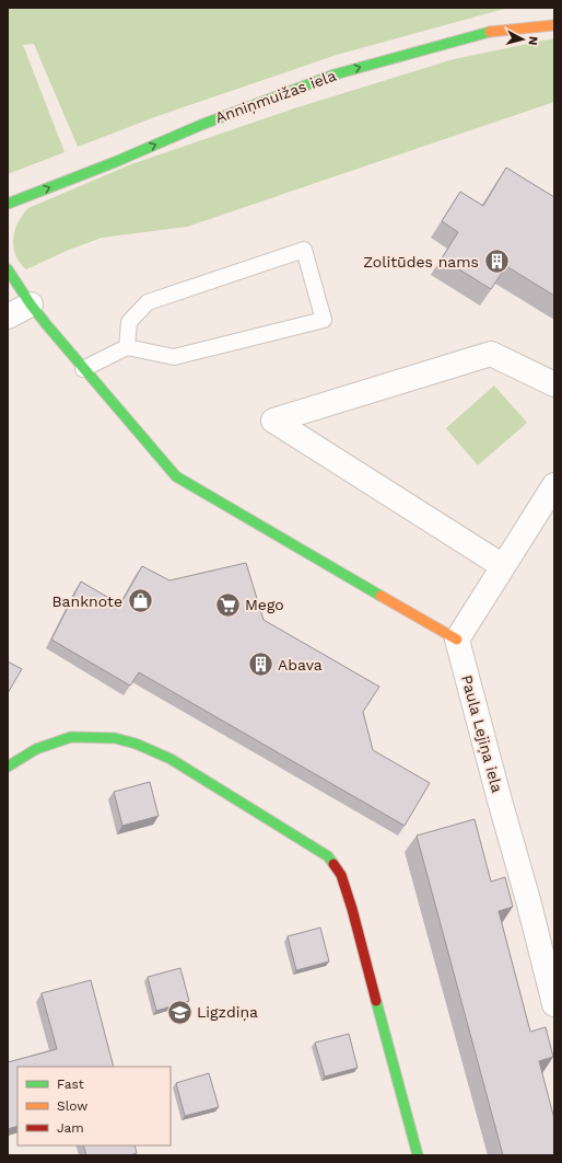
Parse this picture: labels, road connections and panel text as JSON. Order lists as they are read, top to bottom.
{
  "streets": {
    "street": ["Anniņmuižas iela", "Paula Lejiņa iela"]
  },
  "one_way": ["Anniņmuižas iela"],
  "places": {
    "building": ["Zolitūdes nams", "Abava"],
    "shop": ["Banknote"],
    "supermarket": ["Mego"],
    "school or university": ["Ligzdiņa"]
  },
  "legend": ["Fast", "Slow", "Jam"],
  "north": "right"
}
